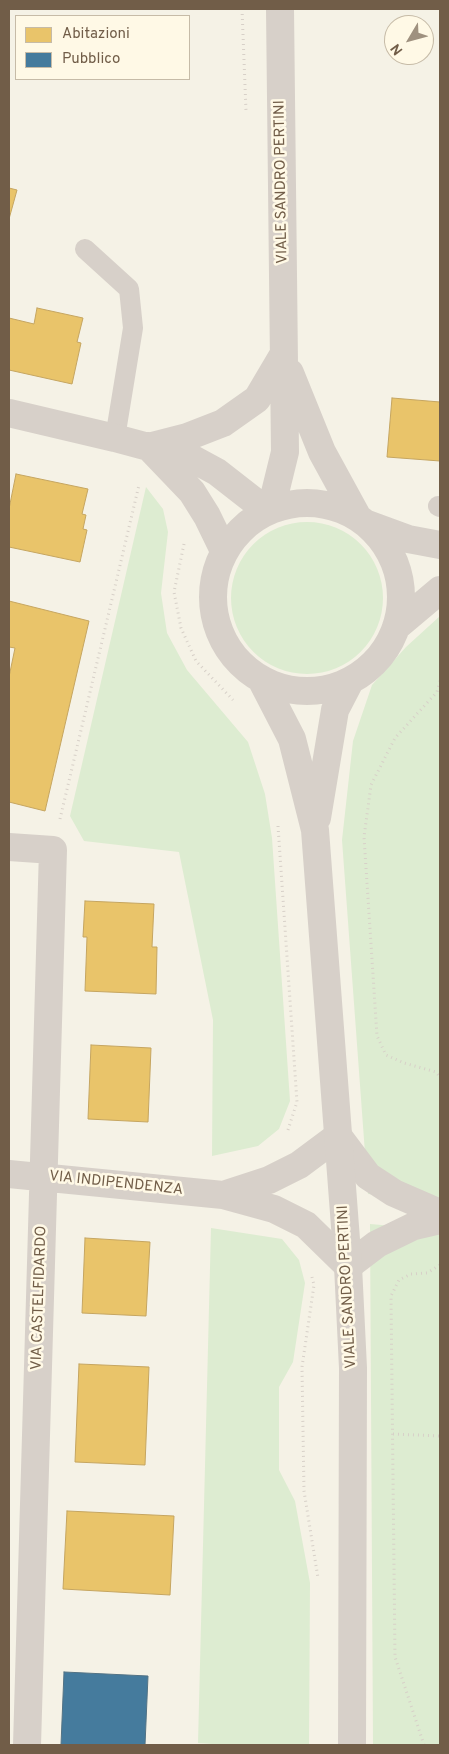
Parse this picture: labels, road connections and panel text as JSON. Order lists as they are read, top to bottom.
{
  "streets": {
    "main road": ["VIALE SANDRO PERTINI", "VIA INDIPENDENZA", "VIA CASTELFIDARDO"]
  },
  "crossings": [
    ["VIALE SANDRO PERTINI", "VIA INDIPENDENZA"],
    ["VIA INDIPENDENZA", "VIA CASTELFIDARDO"]
  ],
  "legend": ["Abitazioni", "Pubblico"],
  "north": "bottom left"
}
